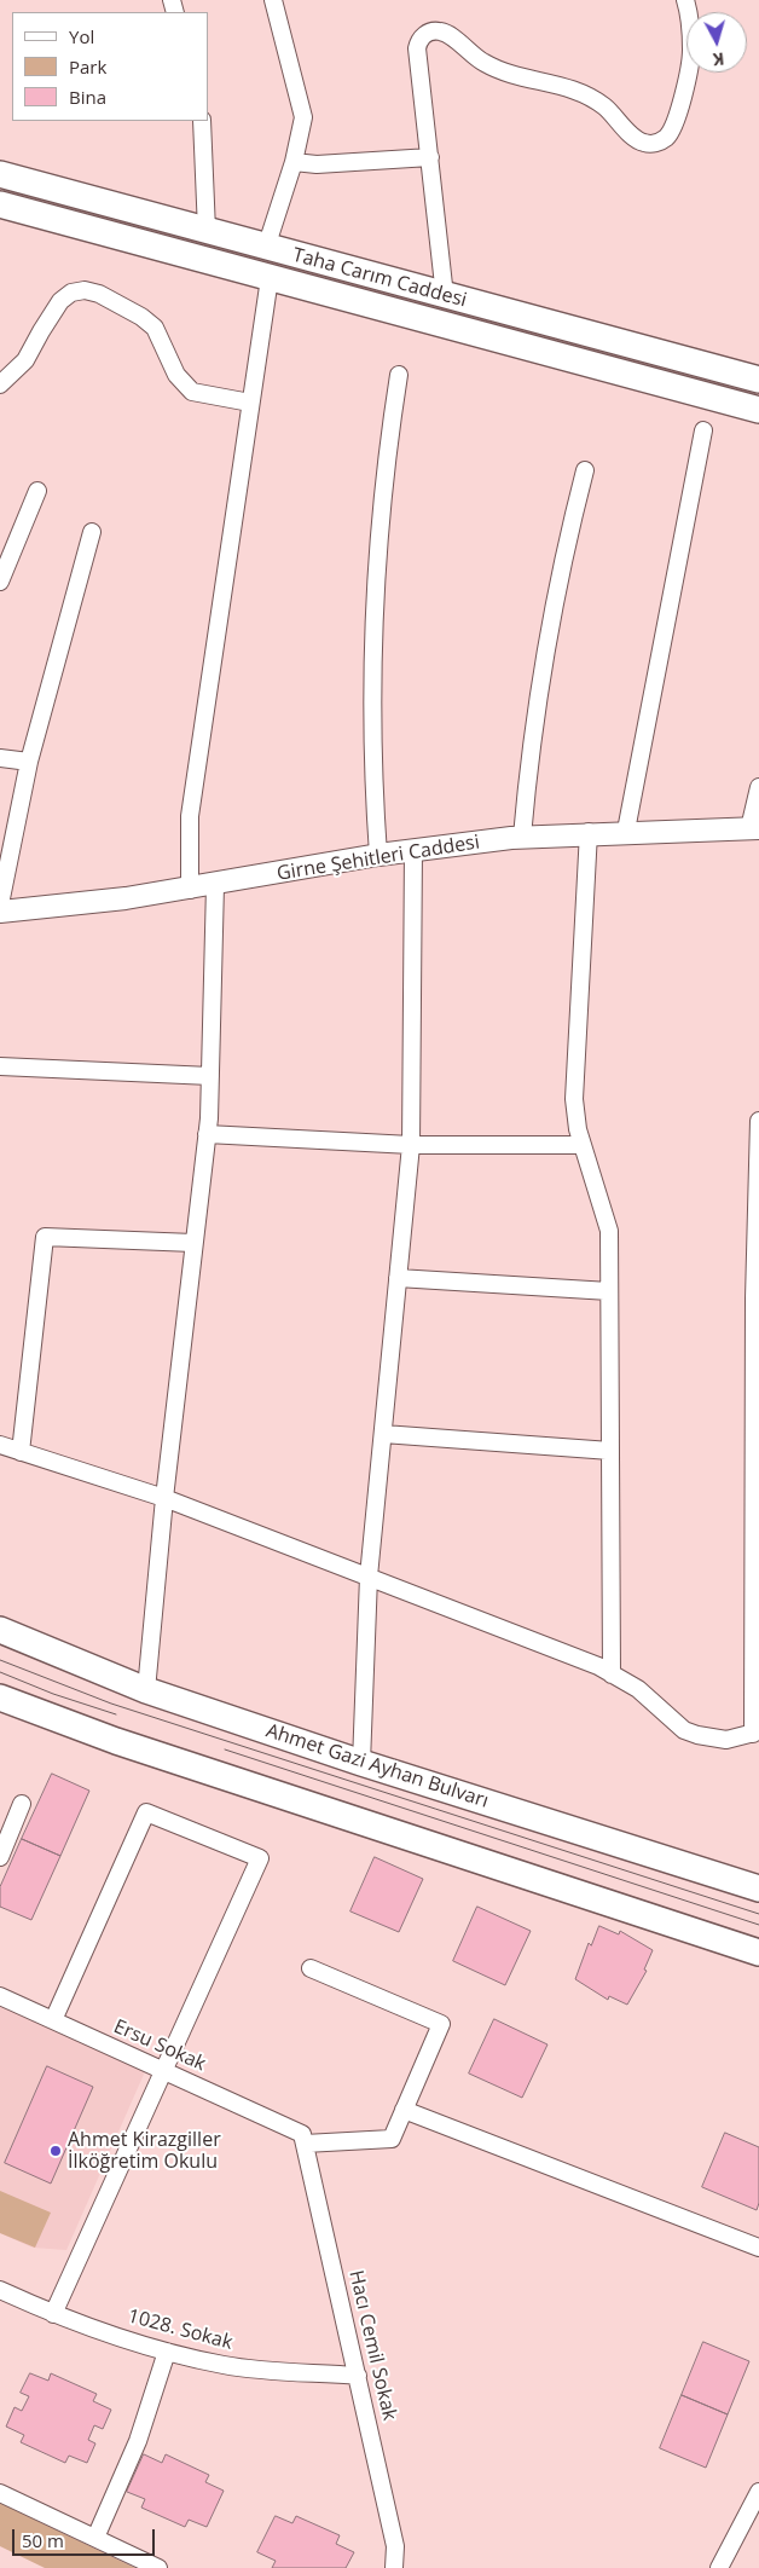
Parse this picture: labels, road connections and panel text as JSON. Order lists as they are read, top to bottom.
{
  "streets": {
    "main road": ["Taha Carım Caddesi", "Ahmet Gazi Ayhan Bulvarı"],
    "street": [
      "Girne Şehitleri Caddesi",
      "Ersu Sokak",
      "1028. Sokak",
      "Hacı Cemil Sokak"
    ]
  },
  "crossings": [
    ["Ersu Sokak", "Hacı Cemil Sokak"],
    ["1028. Sokak", "Hacı Cemil Sokak"]
  ],
  "places": ["Ahmet Kirazgiller İlköğretim Okulu"],
  "legend": ["Yol", "Park", "Bina"],
  "scale_bar": "50 m",
  "north": "bottom"
}
